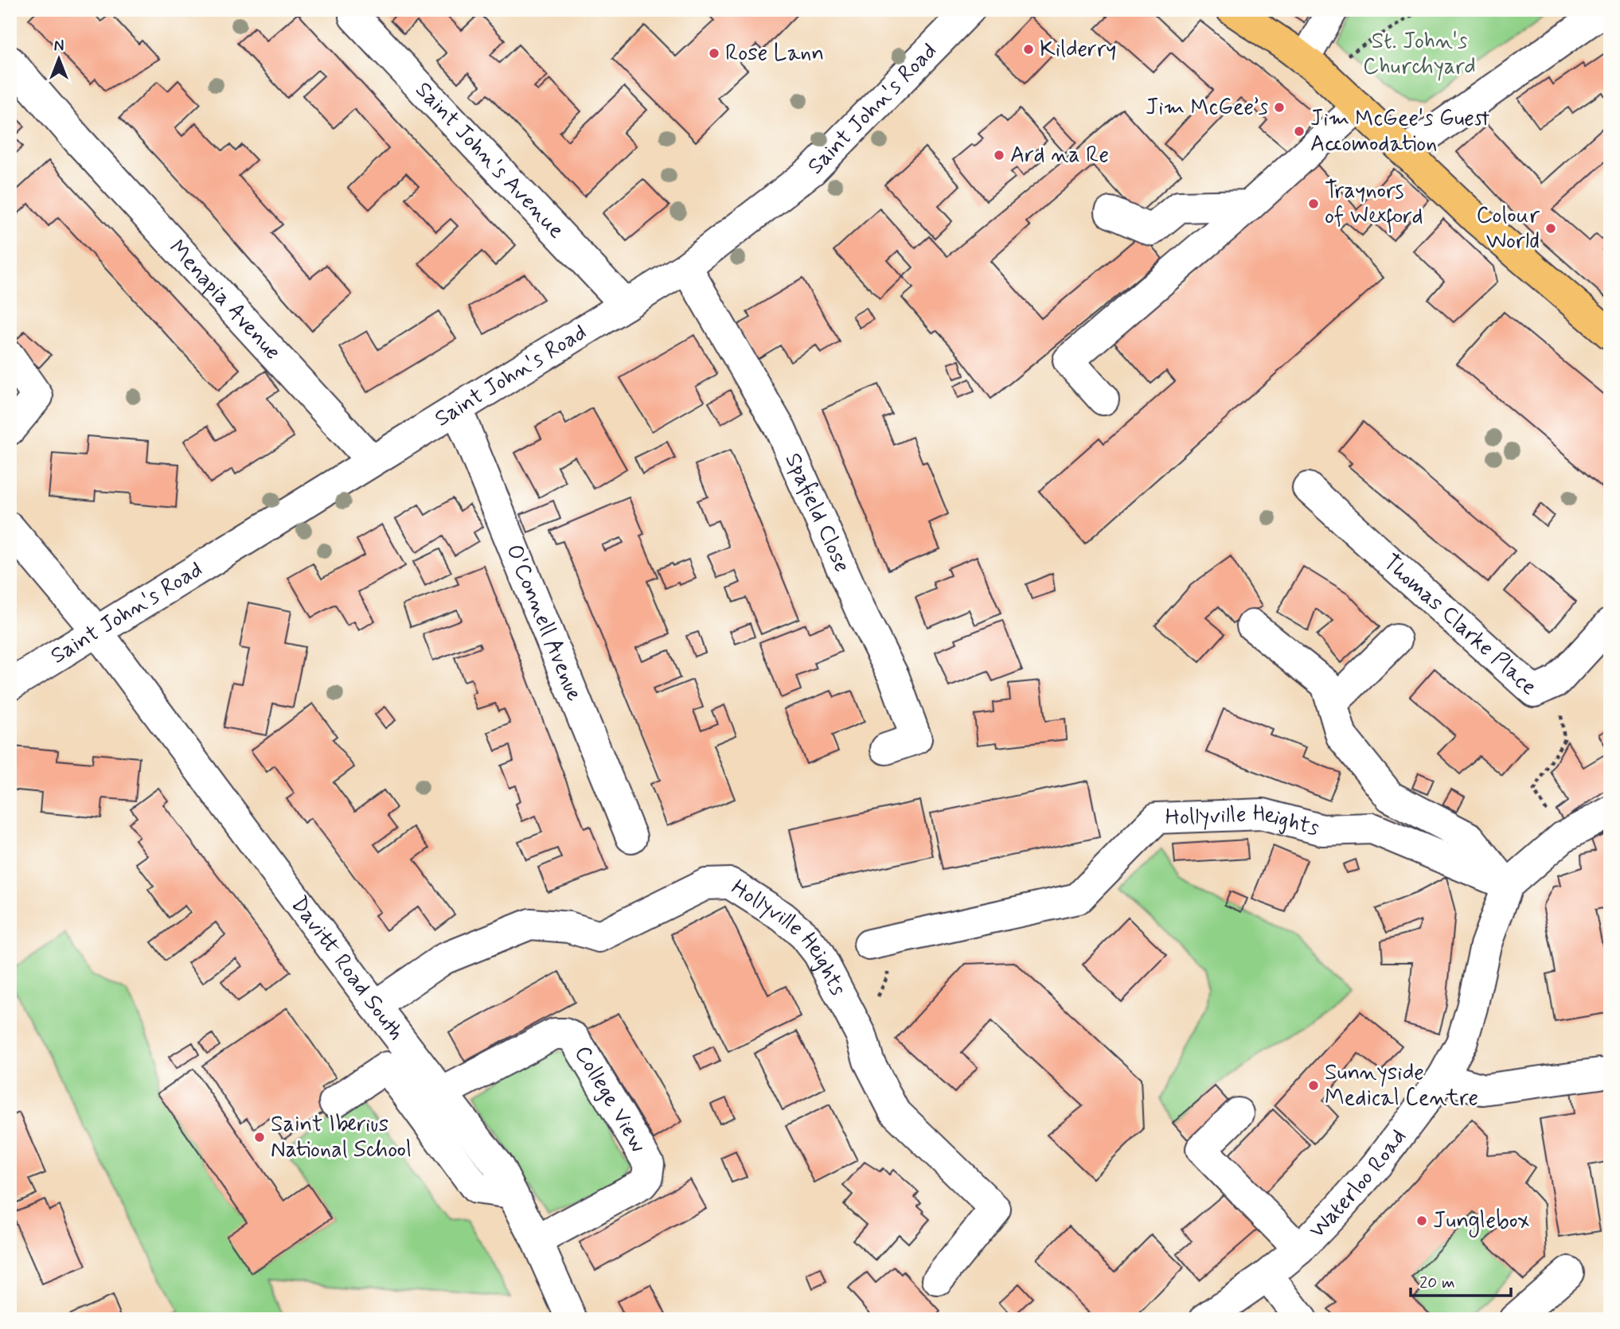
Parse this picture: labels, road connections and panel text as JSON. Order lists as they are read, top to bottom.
{
  "streets": {
    "street": [
      "Saint John's Road",
      "Saint John's Avenue",
      "Menapia Avenue",
      "Spafield Close",
      "Thomas Clarke Place",
      "O'Connell Avenue",
      "Hollyville Heights",
      "Davitt Road South",
      "College View",
      "Waterloo Road"
    ]
  },
  "crossings": [
    ["Saint John's Road", "Saint John's Avenue"],
    ["Saint John's Road", "Menapia Avenue"],
    ["Saint John's Road", "Spafield Close"],
    ["Saint John's Road", "O'Connell Avenue"],
    ["Saint John's Road", "Davitt Road South"],
    ["Hollyville Heights", "Davitt Road South"],
    ["Hollyville Heights", "Waterloo Road"],
    ["Davitt Road South", "College View"]
  ],
  "parks": ["St. John's Churchyard"],
  "places": [
    "Kilderry",
    "Rose Lann",
    "Jim McGee’s",
    "Jim McGee's Guest Accomodation",
    "Ard na Re",
    "Traynors of Wexford",
    "Colour World",
    "Sunnyside Medical Centre",
    "Saint Iberius National School",
    "Junglebox"
  ],
  "scale_bar": "20 m",
  "north": "top"
}
